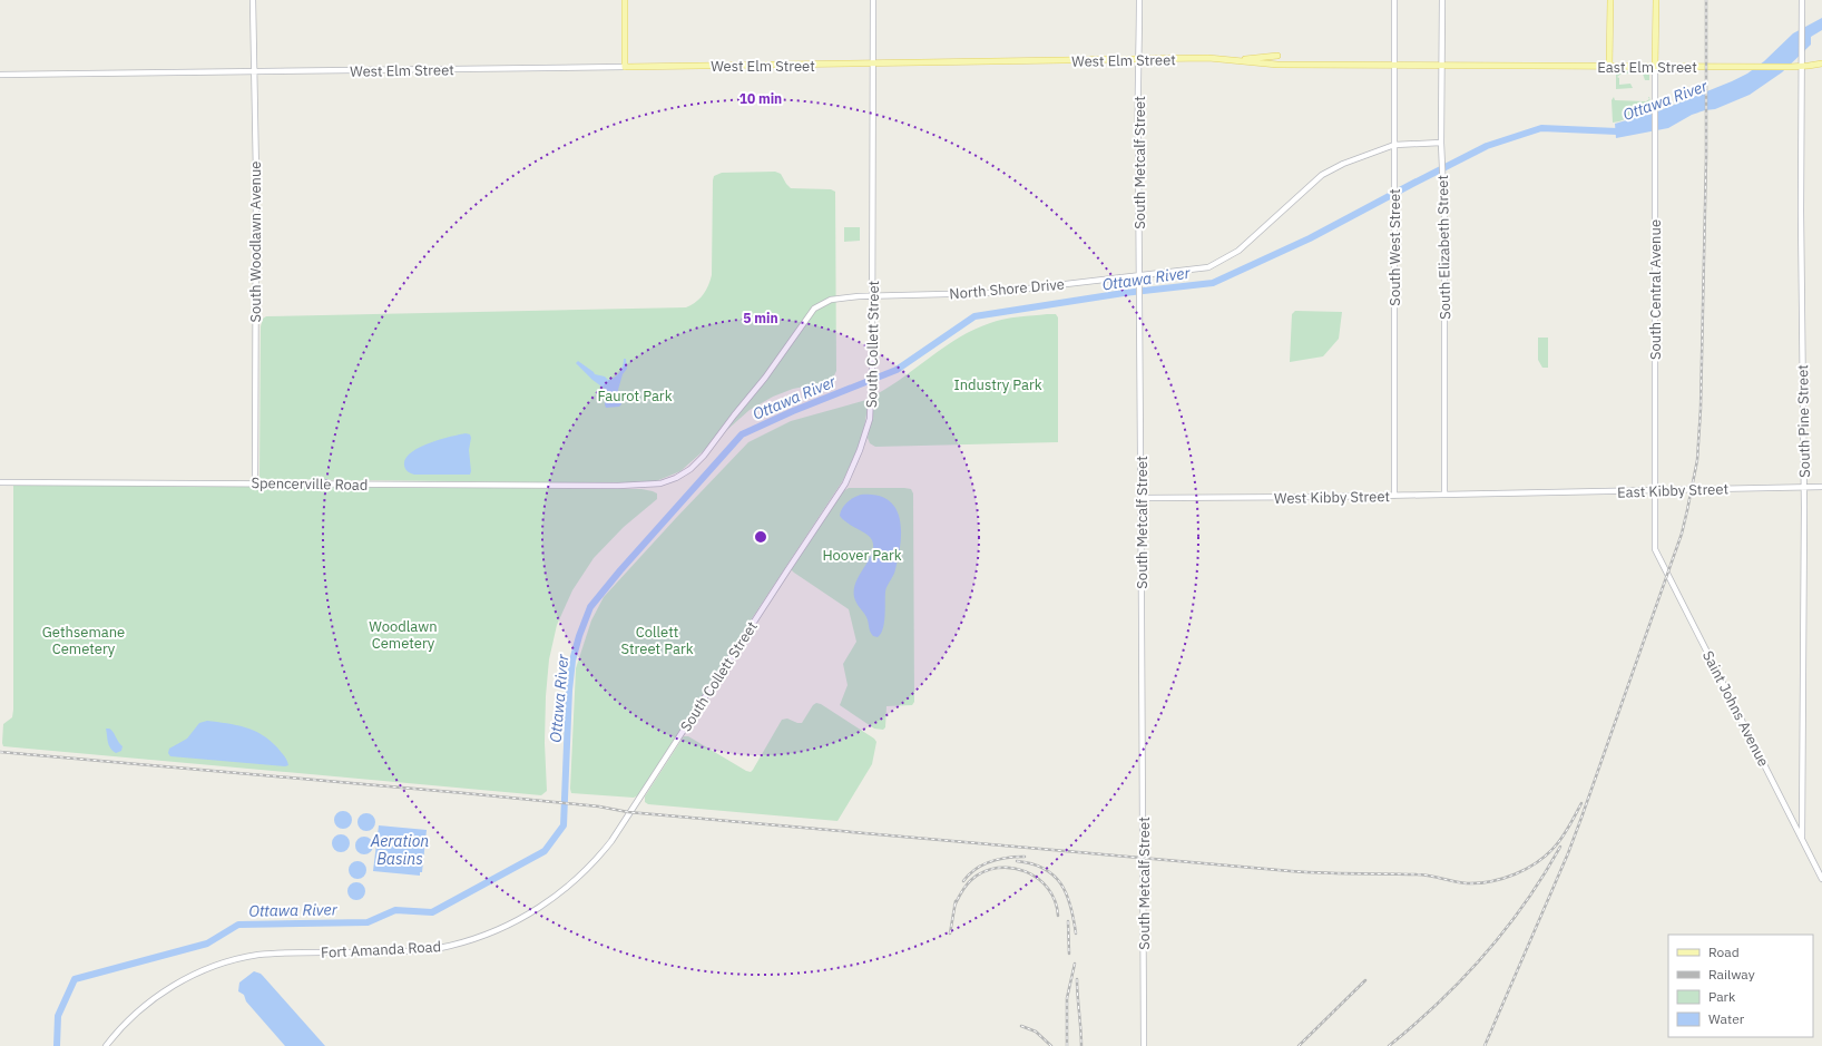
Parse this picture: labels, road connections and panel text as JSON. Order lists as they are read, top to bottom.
{
  "streets": {
    "main road": ["West Elm Street", "East Elm Street", "South Central Avenue"],
    "street": [
      "South Metcalf Street",
      "South Woodlawn Avenue",
      "South West Street",
      "South Elizabeth Street",
      "North Shore Drive",
      "South Collett Street",
      "South Pine Street",
      "Spencerville Road",
      "East Kibby Street",
      "West Kibby Street",
      "Saint Johns Avenue",
      "Fort Amanda Road"
    ]
  },
  "crossings": [
    ["West Elm Street", "East Elm Street"],
    ["West Elm Street", "South Metcalf Street"],
    ["West Elm Street", "South Woodlawn Avenue"],
    ["West Elm Street", "South West Street"],
    ["West Elm Street", "South Elizabeth Street"],
    ["West Elm Street", "South Collett Street"],
    ["East Elm Street", "South Central Avenue"],
    ["East Elm Street", "South Pine Street"],
    ["South Metcalf Street", "North Shore Drive"],
    ["South Metcalf Street", "West Kibby Street"],
    ["South Woodlawn Avenue", "Spencerville Road"],
    ["South West Street", "North Shore Drive"],
    ["South West Street", "West Kibby Street"],
    ["South Elizabeth Street", "North Shore Drive"],
    ["South Elizabeth Street", "West Kibby Street"],
    ["North Shore Drive", "South Collett Street"],
    ["North Shore Drive", "Spencerville Road"],
    ["South Central Avenue", "East Kibby Street"],
    ["South Central Avenue", "Saint Johns Avenue"],
    ["South Collett Street", "Fort Amanda Road"],
    ["South Pine Street", "East Kibby Street"],
    ["South Pine Street", "Saint Johns Avenue"],
    ["East Kibby Street", "West Kibby Street"]
  ],
  "water": ["Ottawa River", "Aeration Basins"],
  "parks": [
    "Industry Park",
    "Faurot Park",
    "Hoover Park",
    "Woodlawn Cemetery",
    "Gethsemane Cemetery",
    "Collett Street Park"
  ],
  "legend": [
    "Road",
    "Railway",
    "Park",
    "Water"
  ],
  "rings": ["10 min", "5 min"]
}
